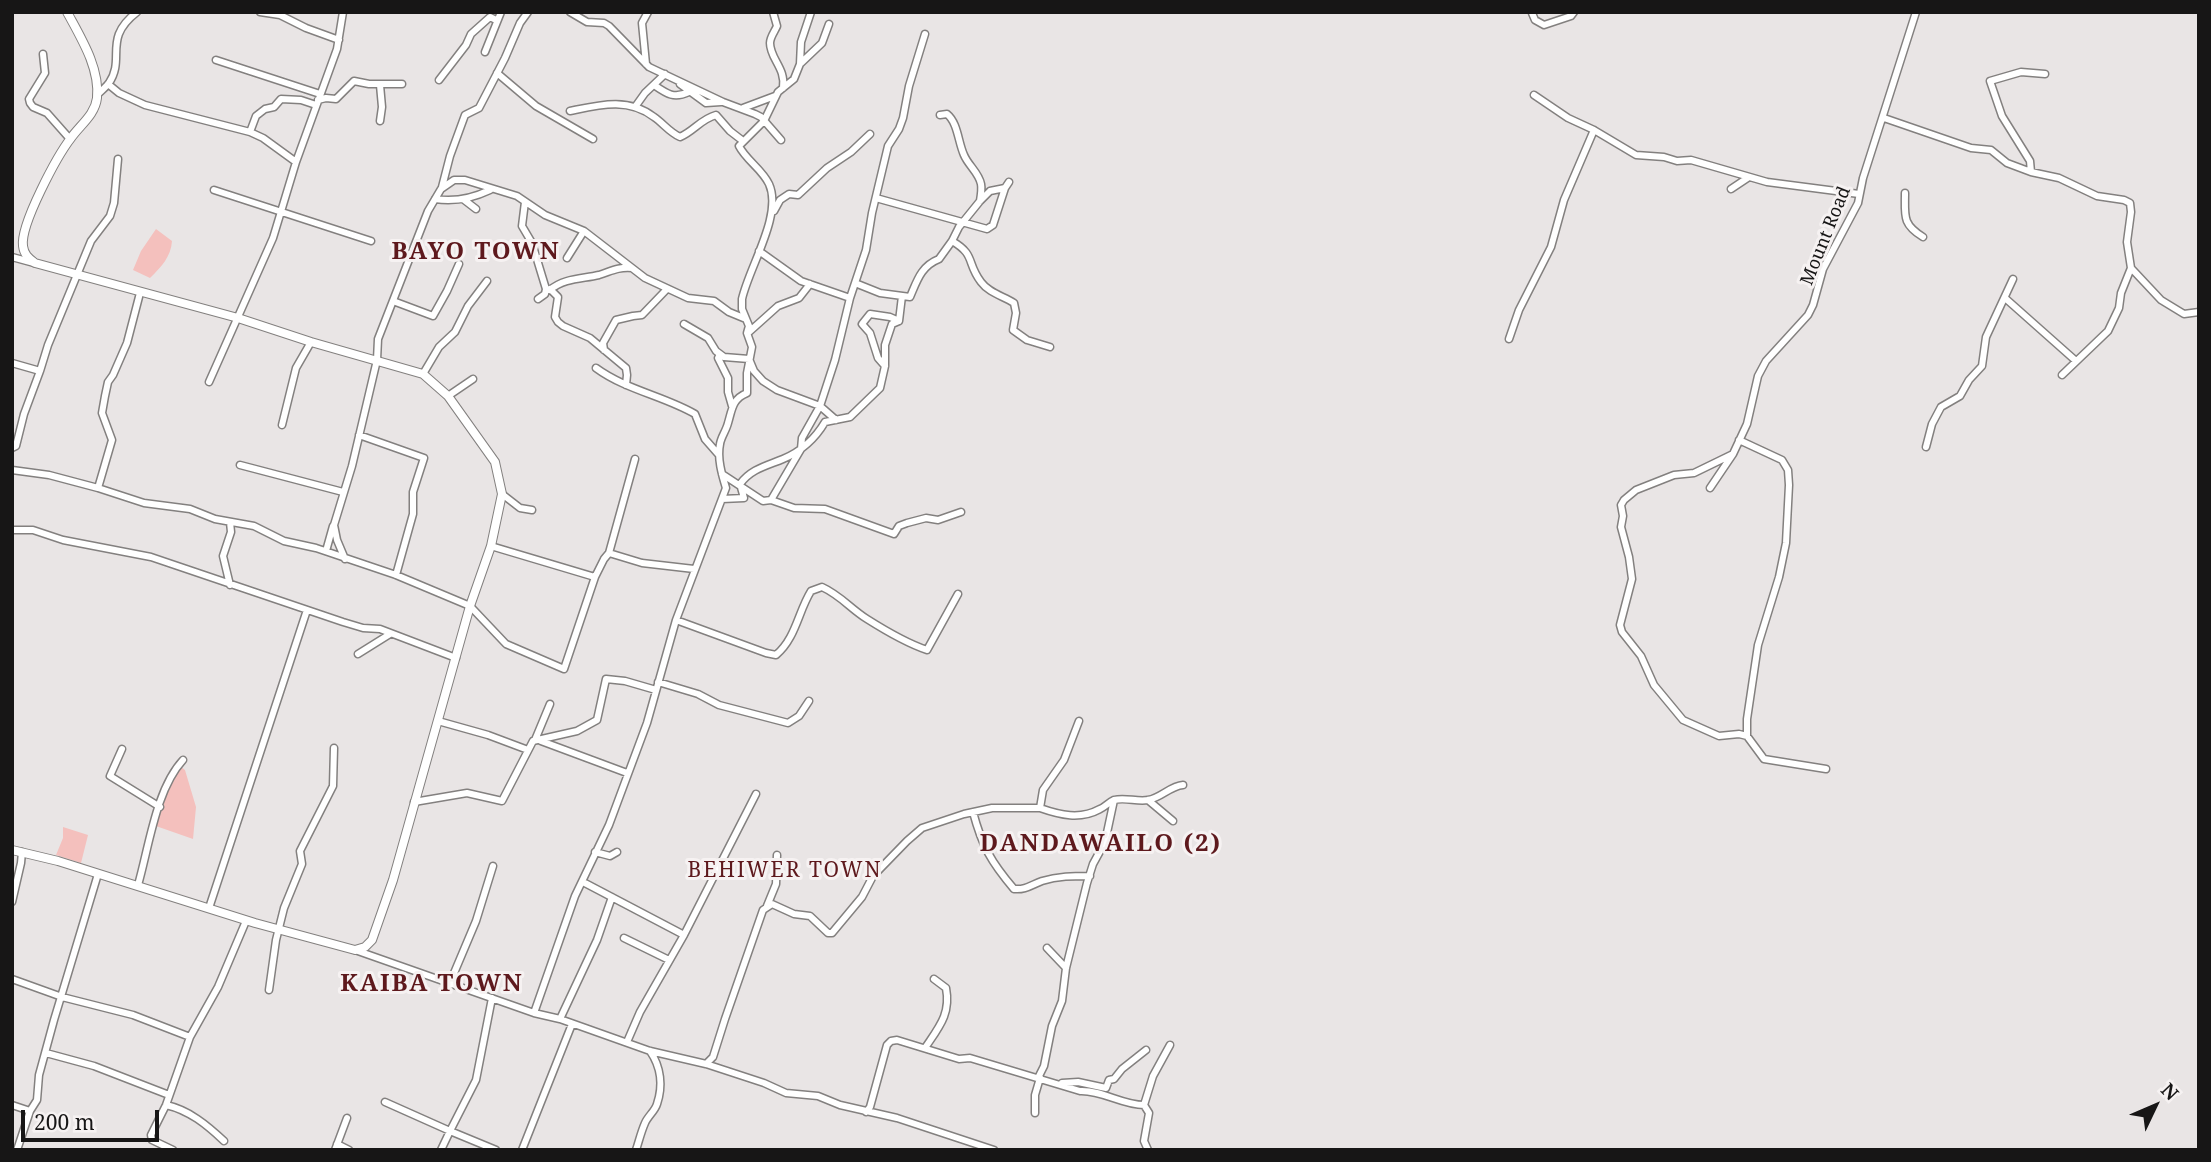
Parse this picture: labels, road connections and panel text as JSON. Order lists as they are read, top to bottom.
{
  "streets": {
    "street": ["Mount Road"]
  },
  "districts": [
    "BAYO TOWN",
    "DANDAWAILO (2)",
    "BEHIWER TOWN",
    "KAIBA TOWN"
  ],
  "scale_bar": "200 m",
  "north": "top right"
}
